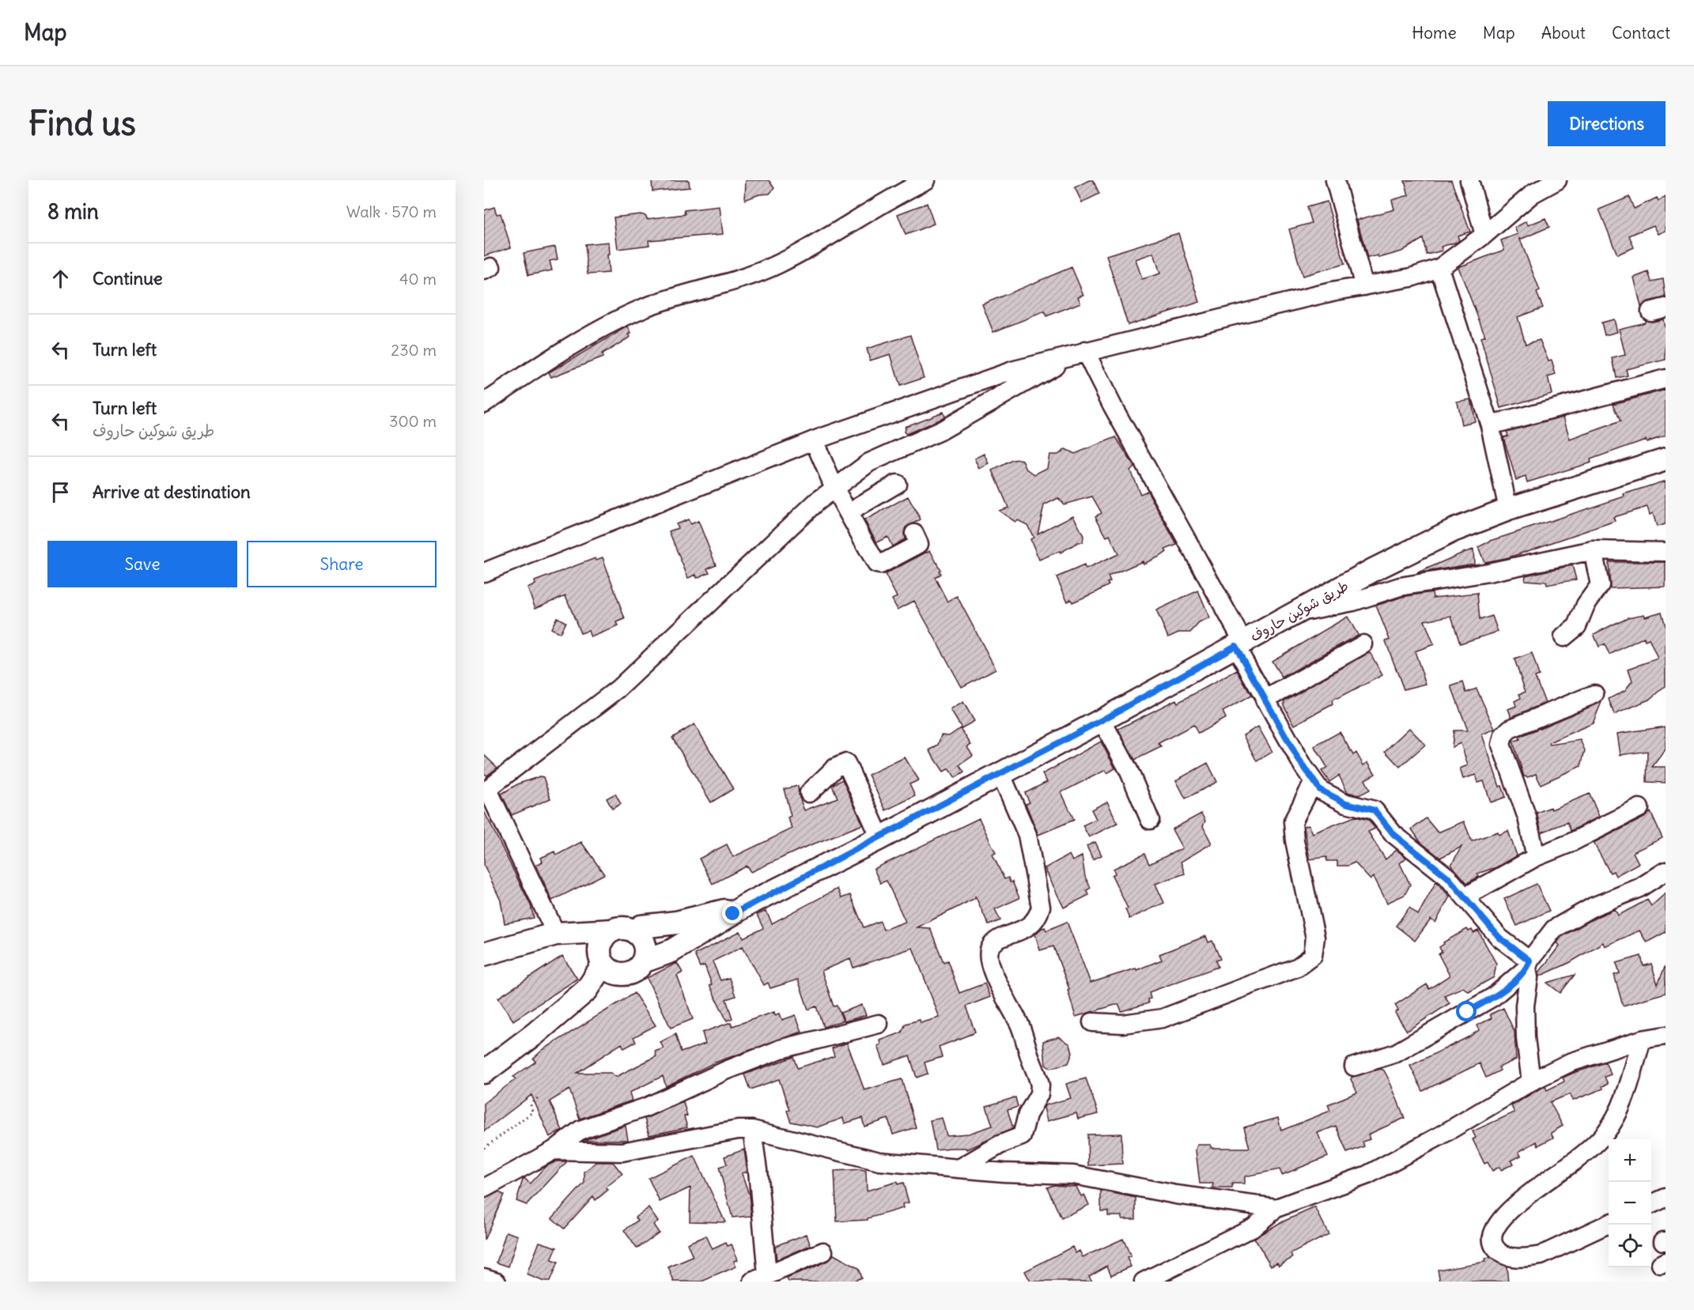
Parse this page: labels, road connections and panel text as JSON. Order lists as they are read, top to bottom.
{
  "streets": {
    "main road": ["طريق شوكين حاروف"]
  },
  "page": {
    "header": "Map",
    "nav": [
      "Home",
      "Map",
      "About",
      "Contact"
    ],
    "buttons": [
      "Directions",
      ["Save", "Share"]
    ],
    "title": "Find us",
    "heading": ["8 min", "Walk · 570 m"],
    "list": [
      ["Continue", "40 m"],
      ["Turn left", "230 m"],
      ["Turn left", "طريق شوكين حاروف", "300 m"],
      "Arrive at destination"
    ],
    "map_buttons": ["+", "−"]
  }
}
